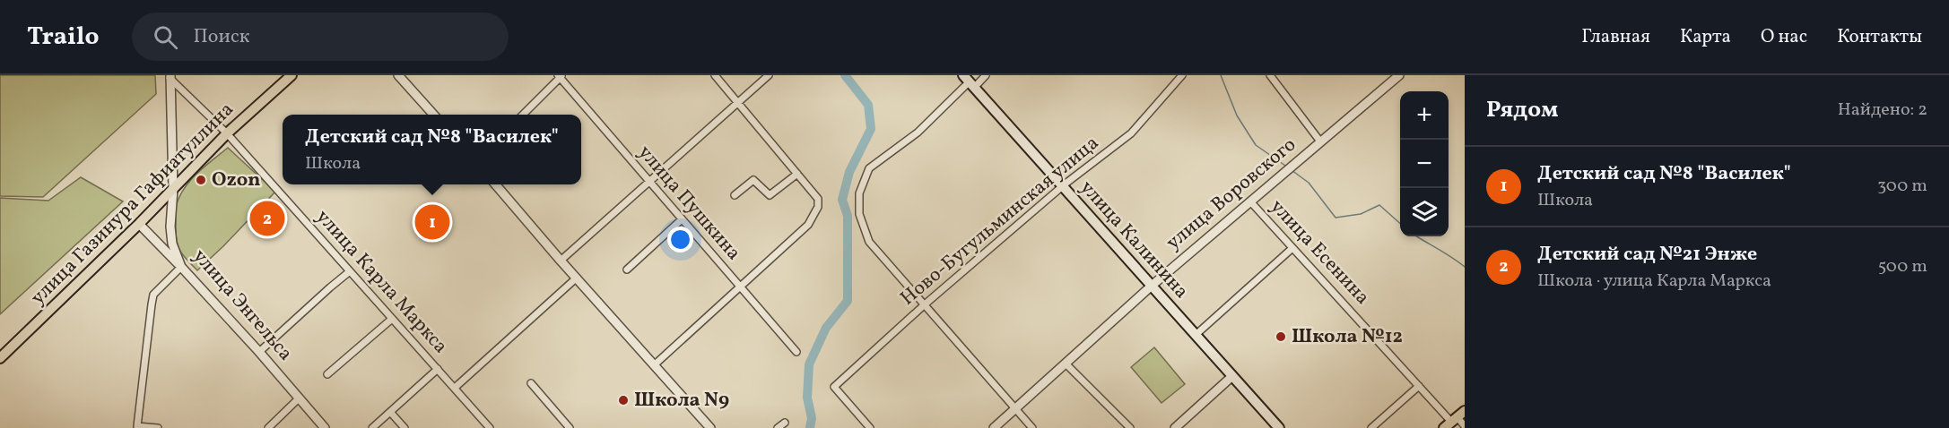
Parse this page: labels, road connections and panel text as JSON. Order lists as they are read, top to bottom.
{
  "streets": {
    "main road": ["улица Газинура Гафиатуллина", "улица Калинина"],
    "street": [
      "улица Воровского",
      "улица Пушкина",
      "Ново-Бугульминская улица",
      "улица Есенина",
      "улица Карла Маркса",
      "улица Энгельса"
    ]
  },
  "crossings": [
    ["улица Воровского", "улица Калинина"],
    ["улица Воровского", "улица Есенина"],
    ["улица Газинура Гафиатуллина", "улица Карла Маркса"],
    ["улица Газинура Гафиатуллина", "улица Энгельса"],
    ["Ново-Бугульминская улица", "улица Калинина"],
    ["улица Карла Маркса", "улица Энгельса"]
  ],
  "places": ["Ozon", "Школа №12", "Школа N9"],
  "page": {
    "header": "Trailo",
    "search": "Поиск",
    "nav": [
      "Главная",
      "Карта",
      "О нас",
      "Контакты"
    ],
    "heading": ["Рядом", "Найдено: 2"],
    "map_buttons": ["+", "−"],
    "popup": ["Детский сад №8 \"Василек\"", "Школа"],
    "list": [
      {
        "mark": "1",
        "name": "Детский сад №8 \"Василек\"",
        "note": "Школа",
        "value": "300 m"
      },
      {
        "mark": "2",
        "name": "Детский сад №21 Энже",
        "note": "Школа · улица Карла Маркса",
        "value": "500 m"
      }
    ],
    "pins": ["2", "1"]
  }
}
